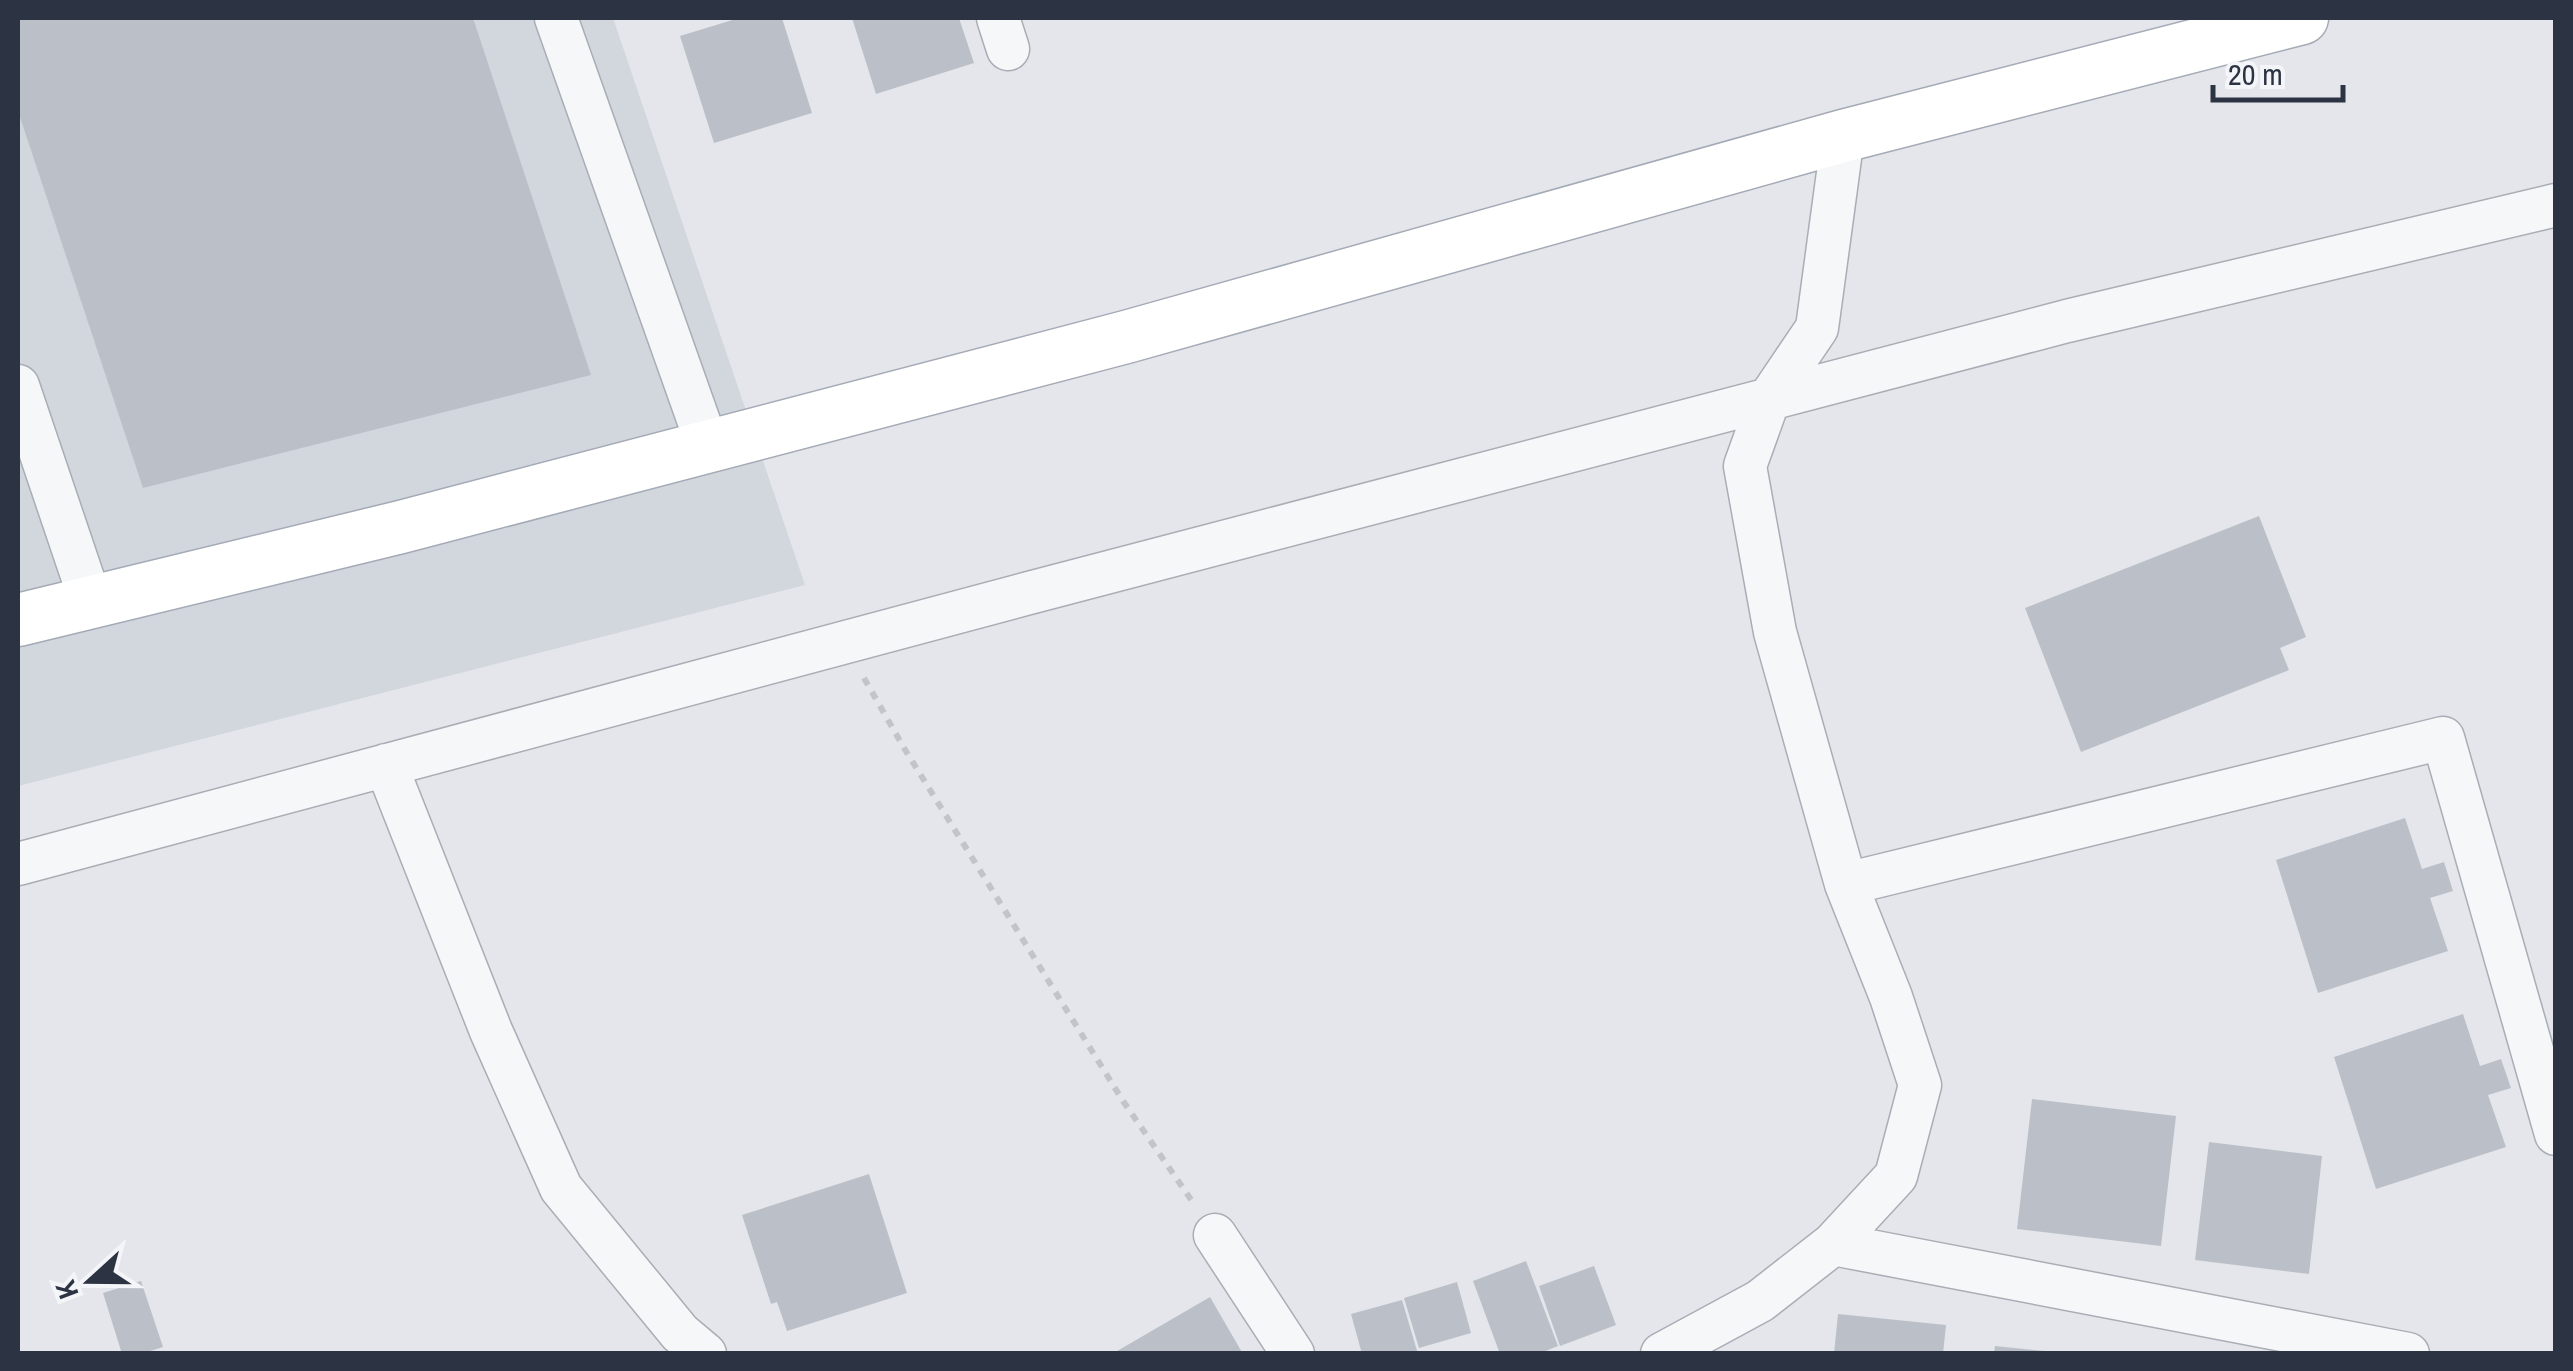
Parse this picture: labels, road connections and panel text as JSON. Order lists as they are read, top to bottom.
{
  "scale_bar": "20 m",
  "north": "left"
}
